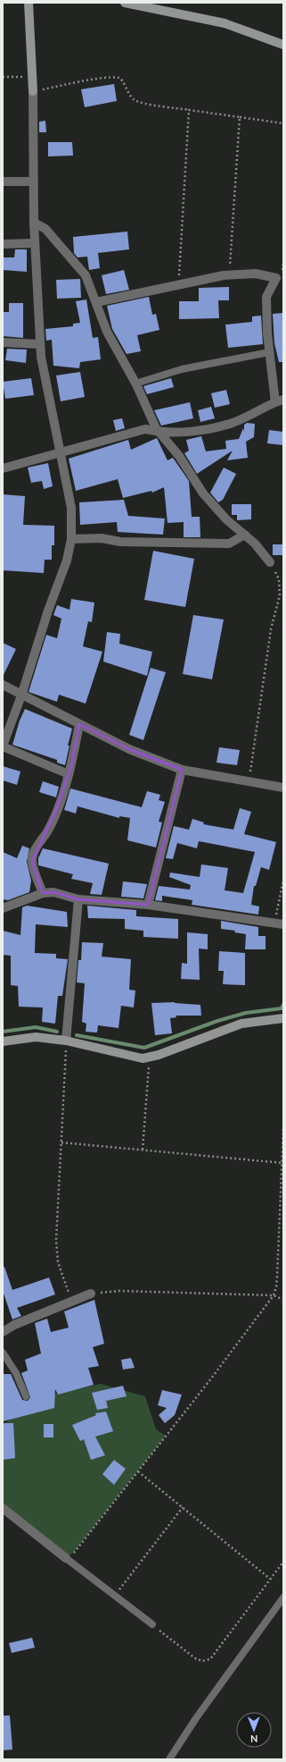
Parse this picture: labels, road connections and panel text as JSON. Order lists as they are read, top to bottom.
{
  "north": "bottom"
}
